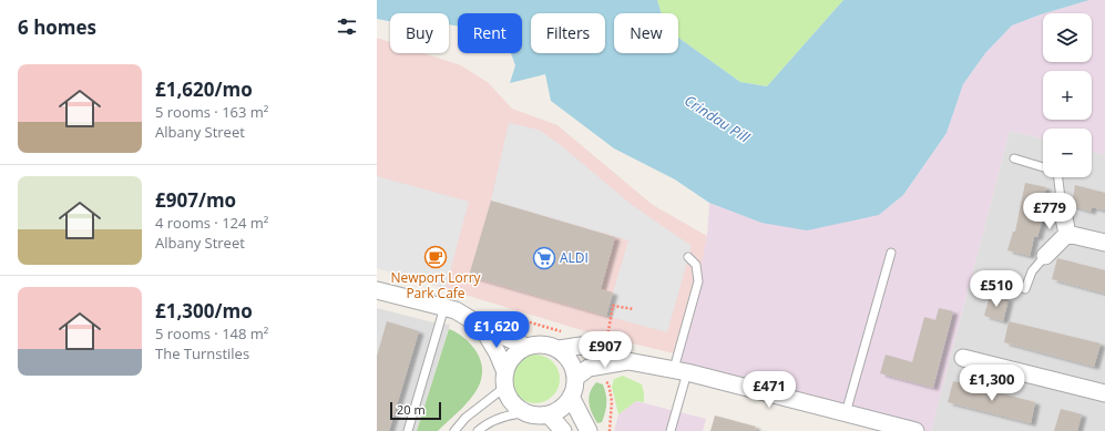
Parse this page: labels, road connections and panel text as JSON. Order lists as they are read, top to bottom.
{
  "water": ["Crindau Pill"],
  "places": {
    "cafe": ["Newport Lorry Park Cafe"],
    "supermarket": ["ALDI"]
  },
  "scale_bar": "20 m",
  "page": {
    "heading": "6 homes",
    "map_buttons": ["+", "−"],
    "chip": [
      "Buy",
      "Rent",
      "Filters",
      "New"
    ],
    "list": [
      {
        "name": "£1,620/mo",
        "note": "5 rooms · 163 m² · Albany Street"
      },
      {
        "name": "£907/mo",
        "note": "4 rooms · 124 m² · Albany Street"
      },
      {
        "name": "£1,300/mo",
        "note": "5 rooms · 148 m² · The Turnstiles"
      }
    ],
    "price": [
      "£779",
      "£510",
      "£1,620",
      "£907",
      "£1,300",
      "£471"
    ],
    "scale": "20 m"
  }
}
